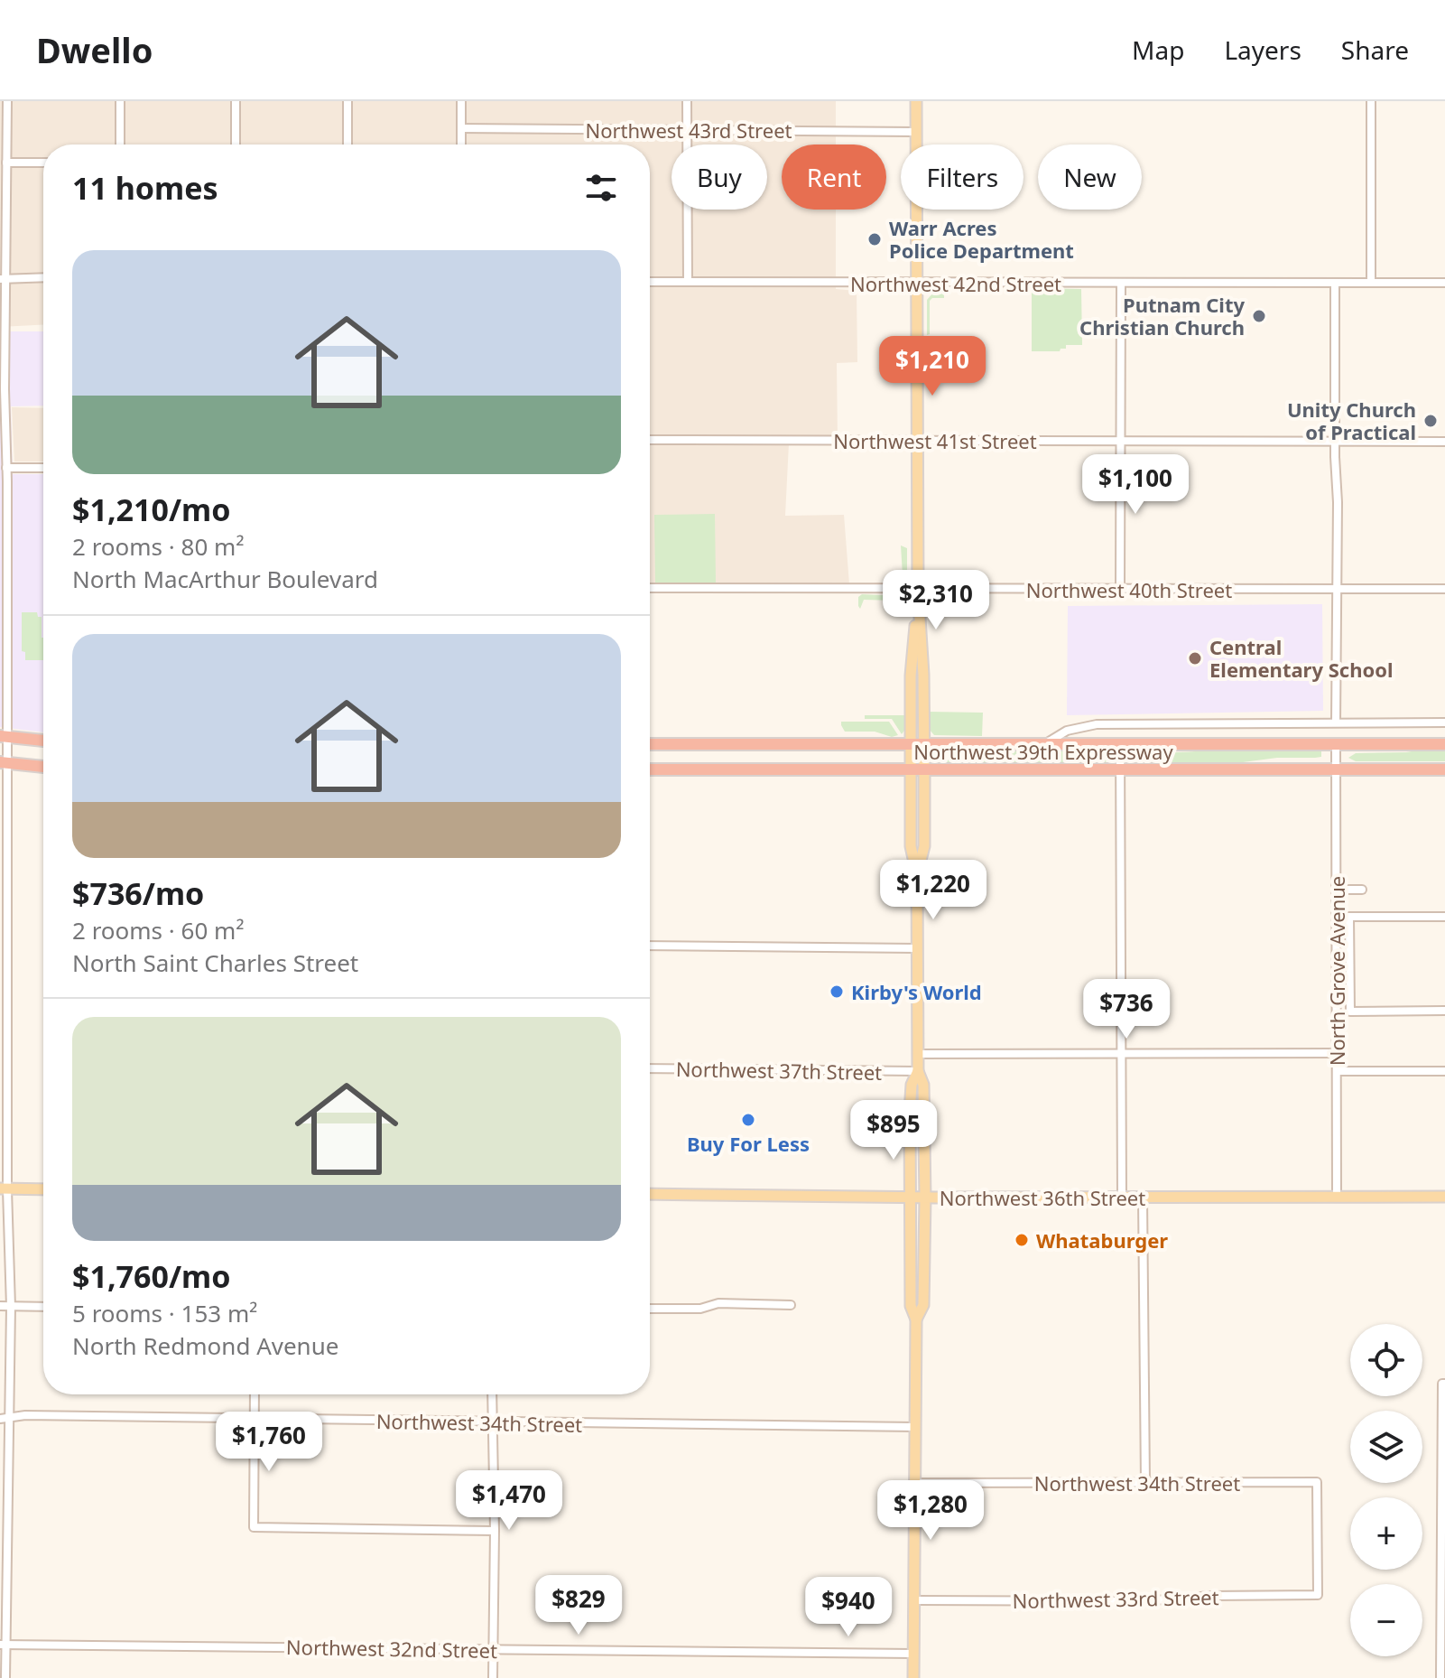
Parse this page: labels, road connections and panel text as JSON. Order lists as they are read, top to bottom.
{
  "streets": {
    "highway": ["Northwest 39th Expressway"],
    "main road": ["Northwest 36th Street"],
    "street": [
      "Northwest 43rd Street",
      "Northwest 42nd Street",
      "Northwest 41st Street",
      "Northwest 40th Street",
      "North Grove Avenue",
      "Northwest 37th Street",
      "Northwest 34th Street",
      "Northwest 33rd Street",
      "Northwest 32nd Street"
    ]
  },
  "crossings": [
    ["Northwest 39th Expressway", "North Grove Avenue"],
    ["North Grove Avenue", "Northwest 36th Street"],
    ["Northwest 34th Street", "Northwest 33rd Street"]
  ],
  "places": [
    "Warr Acres Police Department",
    "Putnam City Christian Church",
    "Unity Church of Practical",
    "Central Elementary School",
    "Kirby's World",
    "Buy For Less",
    "Whataburger"
  ],
  "page": {
    "header": "Dwello",
    "nav": ["Map", "Layers", "Share"],
    "chip": [
      "Buy",
      "Rent",
      "Filters",
      "New"
    ],
    "heading": "11 homes",
    "list": [
      {
        "name": "$1,210/mo",
        "note": "2 rooms · 80 m² · North MacArthur Boulevard"
      },
      {
        "name": "$736/mo",
        "note": "2 rooms · 60 m² · North Saint Charles Street"
      },
      {
        "name": "$1,760/mo",
        "note": "5 rooms · 153 m² · North Redmond Avenue"
      }
    ],
    "price": [
      "$1,210",
      "$1,100",
      "$2,310",
      "$1,220",
      "$736",
      "$895",
      "$1,760",
      "$1,470",
      "$1,280",
      "$829",
      "$940"
    ],
    "map_buttons": ["+", "−"]
  }
}
